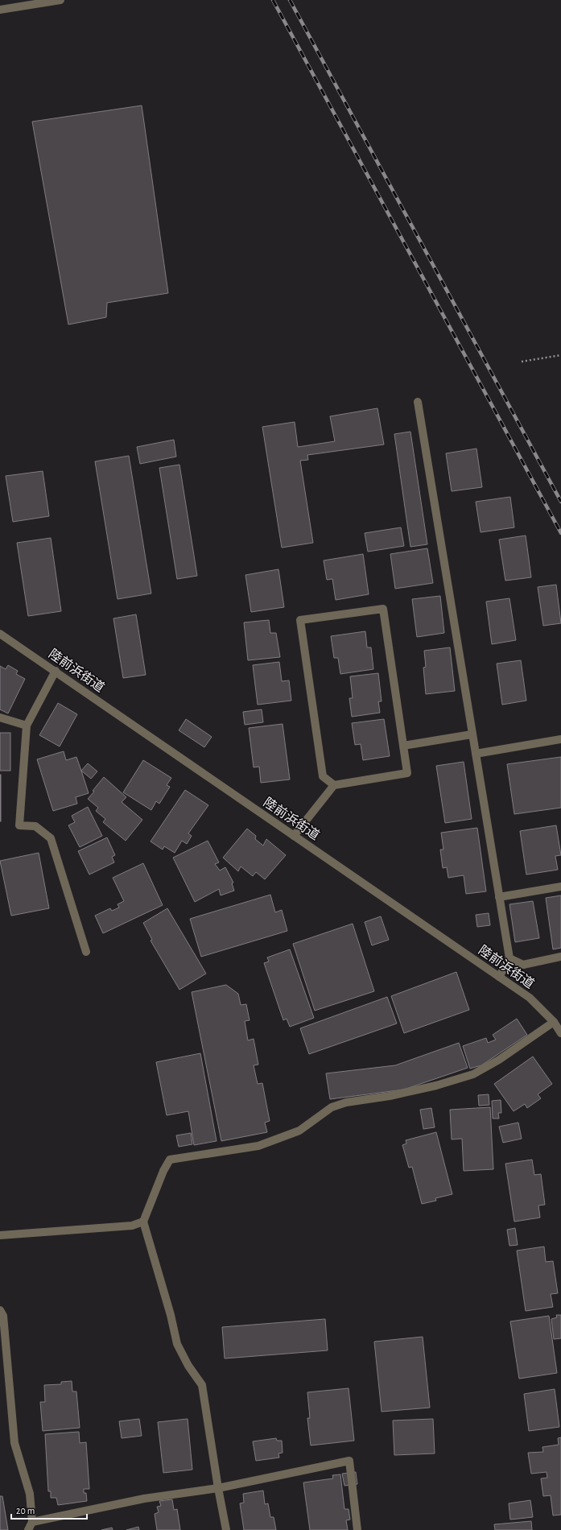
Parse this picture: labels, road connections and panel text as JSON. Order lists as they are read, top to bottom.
{
  "streets": {
    "street": ["陸前浜街道"]
  },
  "scale_bar": "20 m"
}
